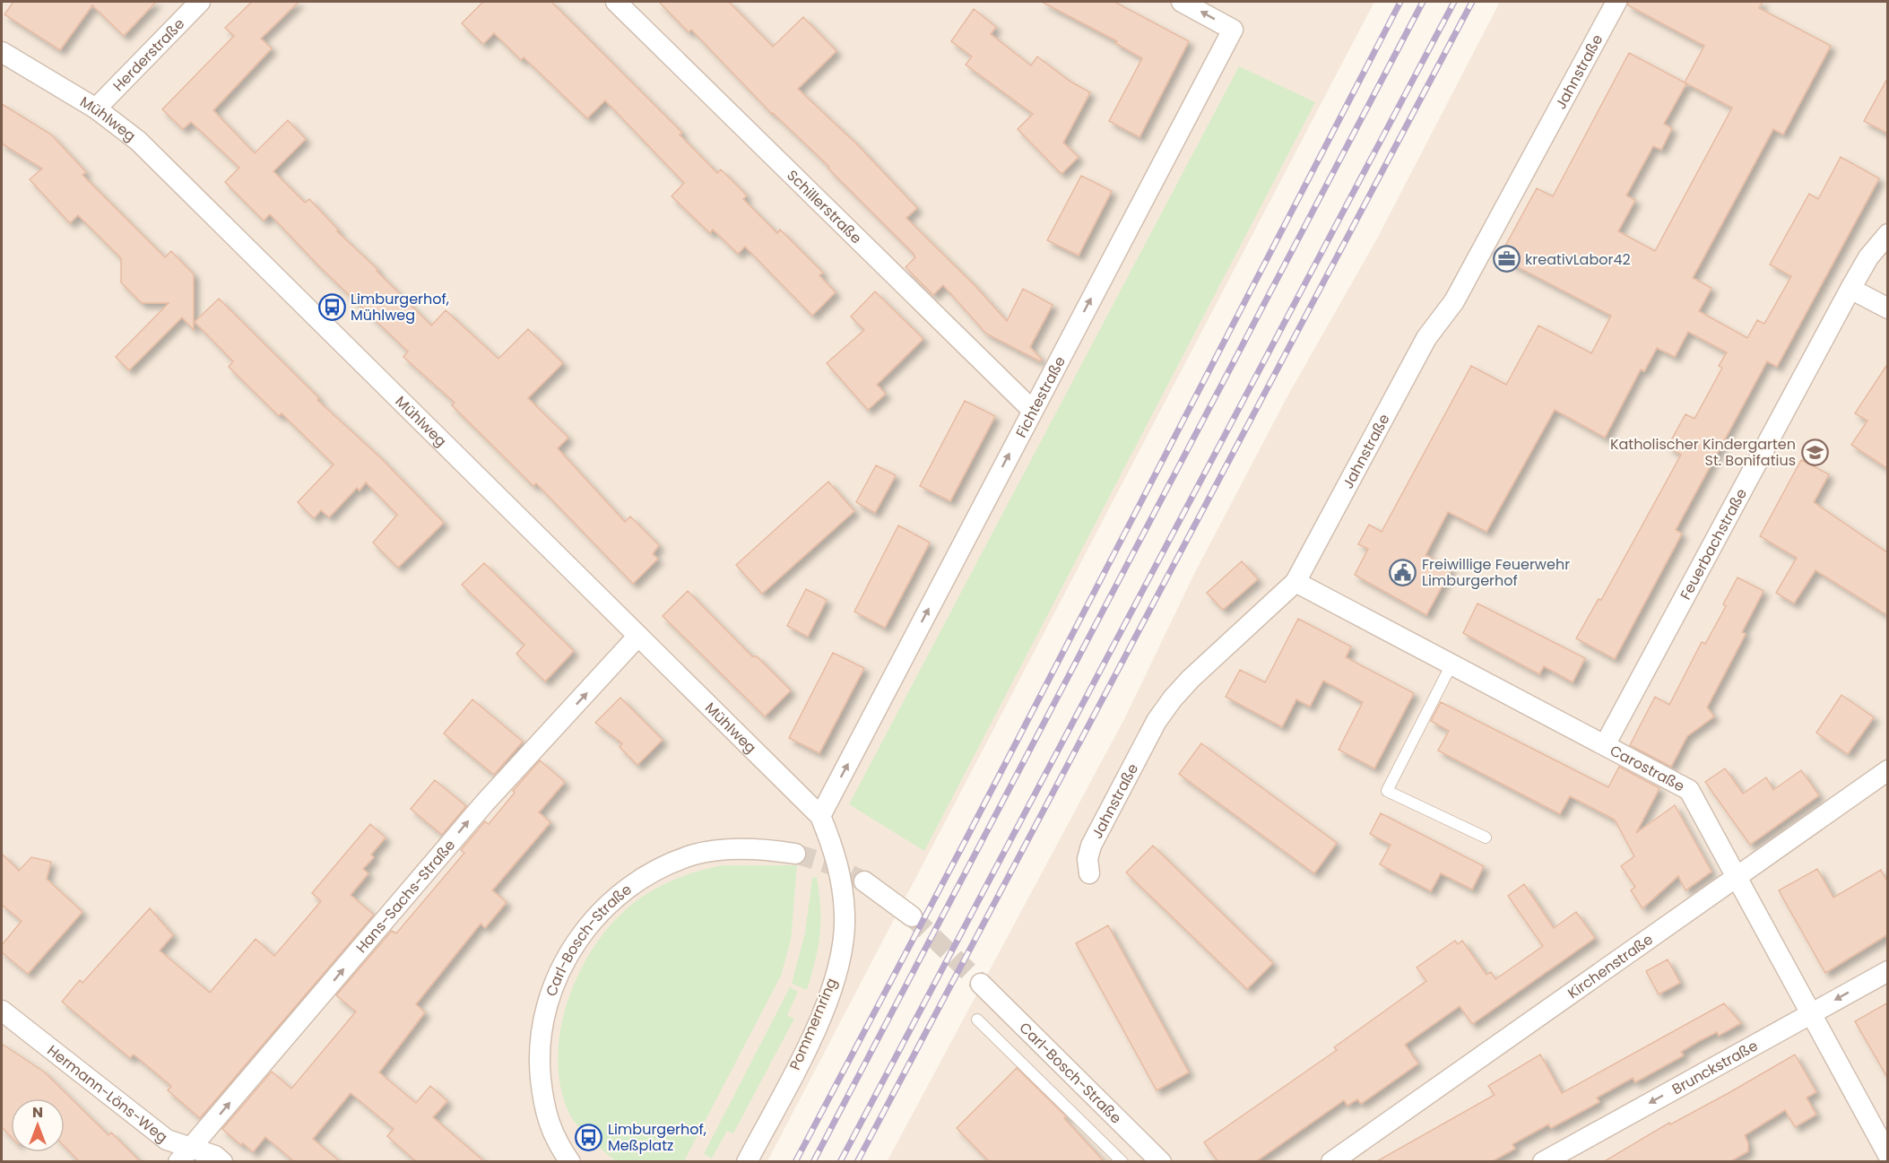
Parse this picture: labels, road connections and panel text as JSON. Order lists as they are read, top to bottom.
{
  "streets": {
    "street": [
      "Herderstraße",
      "Jahnstraße",
      "Mühlweg",
      "Schillerstraße",
      "Fichtestraße",
      "Feuerbachstraße",
      "Carostraße",
      "Hans-Sachs-Straße",
      "Carl-Bosch-Straße",
      "Kirchenstraße",
      "Pommernring",
      "Brunckstraße",
      "Hermann-Löns-Weg"
    ]
  },
  "crossings": [
    ["Herderstraße", "Mühlweg"],
    ["Jahnstraße", "Carostraße"],
    ["Mühlweg", "Fichtestraße"],
    ["Mühlweg", "Hans-Sachs-Straße"],
    ["Mühlweg", "Pommernring"],
    ["Schillerstraße", "Fichtestraße"],
    ["Fichtestraße", "Pommernring"],
    ["Feuerbachstraße", "Carostraße"],
    ["Carostraße", "Kirchenstraße"],
    ["Carostraße", "Brunckstraße"],
    ["Hans-Sachs-Straße", "Hermann-Löns-Weg"]
  ],
  "one_way": ["Fichtestraße", "Hans-Sachs-Straße", "Brunckstraße"],
  "places": {
    "office": ["kreativLabor42"],
    "bus stop": ["Limburgerhof, Mühlweg", "Limburgerhof, Meßplatz"],
    "school or university": ["Katholischer Kindergarten St. Bonifatius"],
    "public building": ["Freiwillige Feuerwehr Limburgerhof"]
  },
  "north": "top"
}
